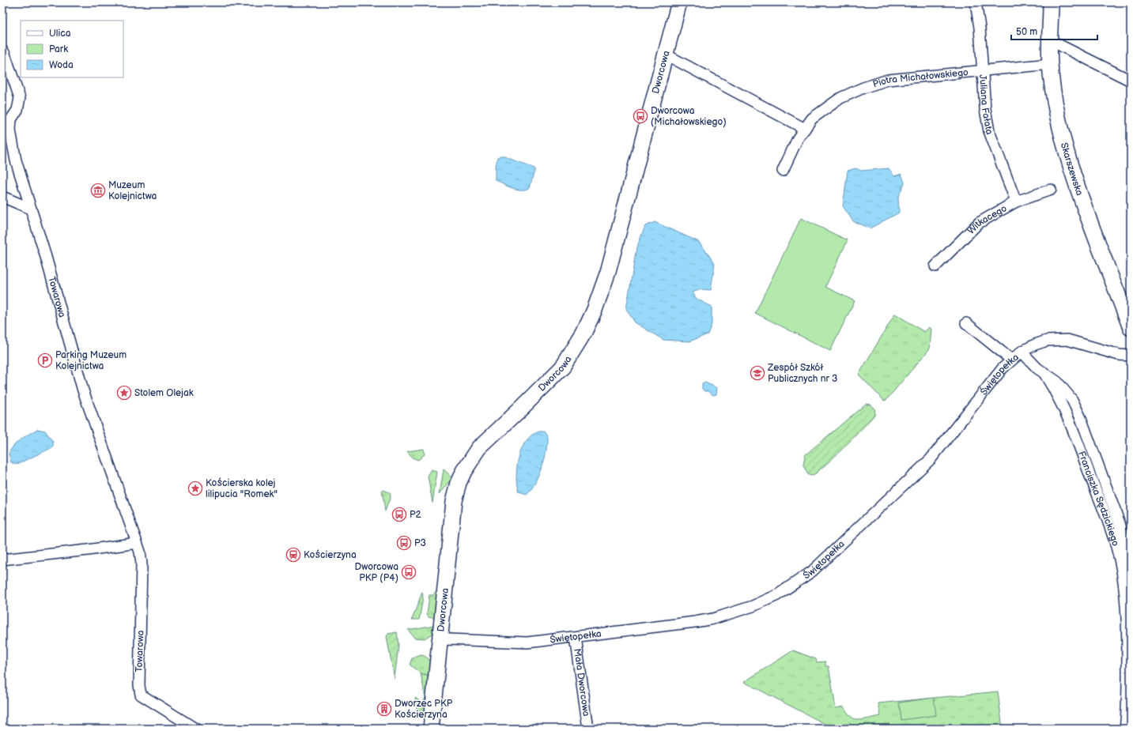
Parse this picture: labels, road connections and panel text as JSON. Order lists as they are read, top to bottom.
{
  "streets": {
    "street": [
      "Dworcowa",
      "Piotra Michałowskiego",
      "Juliana Fałata",
      "Skarszewska",
      "Witkacego",
      "Towarowa",
      "Świętopełka",
      "Franciszka Sędzickiego",
      "Mała Dworcowa"
    ]
  },
  "crossings": [
    ["Dworcowa", "Świętopełka"],
    ["Piotra Michałowskiego", "Juliana Fałata"],
    ["Piotra Michałowskiego", "Skarszewska"],
    ["Juliana Fałata", "Witkacego"],
    ["Świętopełka", "Franciszka Sędzickiego"],
    ["Świętopełka", "Mała Dworcowa"]
  ],
  "places": {
    "bus stop": [
      "Dworcowa (Michałowskiego)",
      "P2",
      "P3",
      "Dworcowa PKP (P4)"
    ],
    "museum": ["Muzeum Kolejnictwa"],
    "parking": ["Parking Muzeum Kolejnictwa"],
    "school or university": ["Zespół Szkół Publicznych nr 3"],
    "place": ["Stolem Olejak", "Kościerska kolej lilipucia \"Romek\""],
    "station": ["Kościerzyna"],
    "building": ["Dworzec PKP Kościerzyna"]
  },
  "legend": ["Ulica", "Park", "Woda"],
  "scale_bar": "50 m"
}
